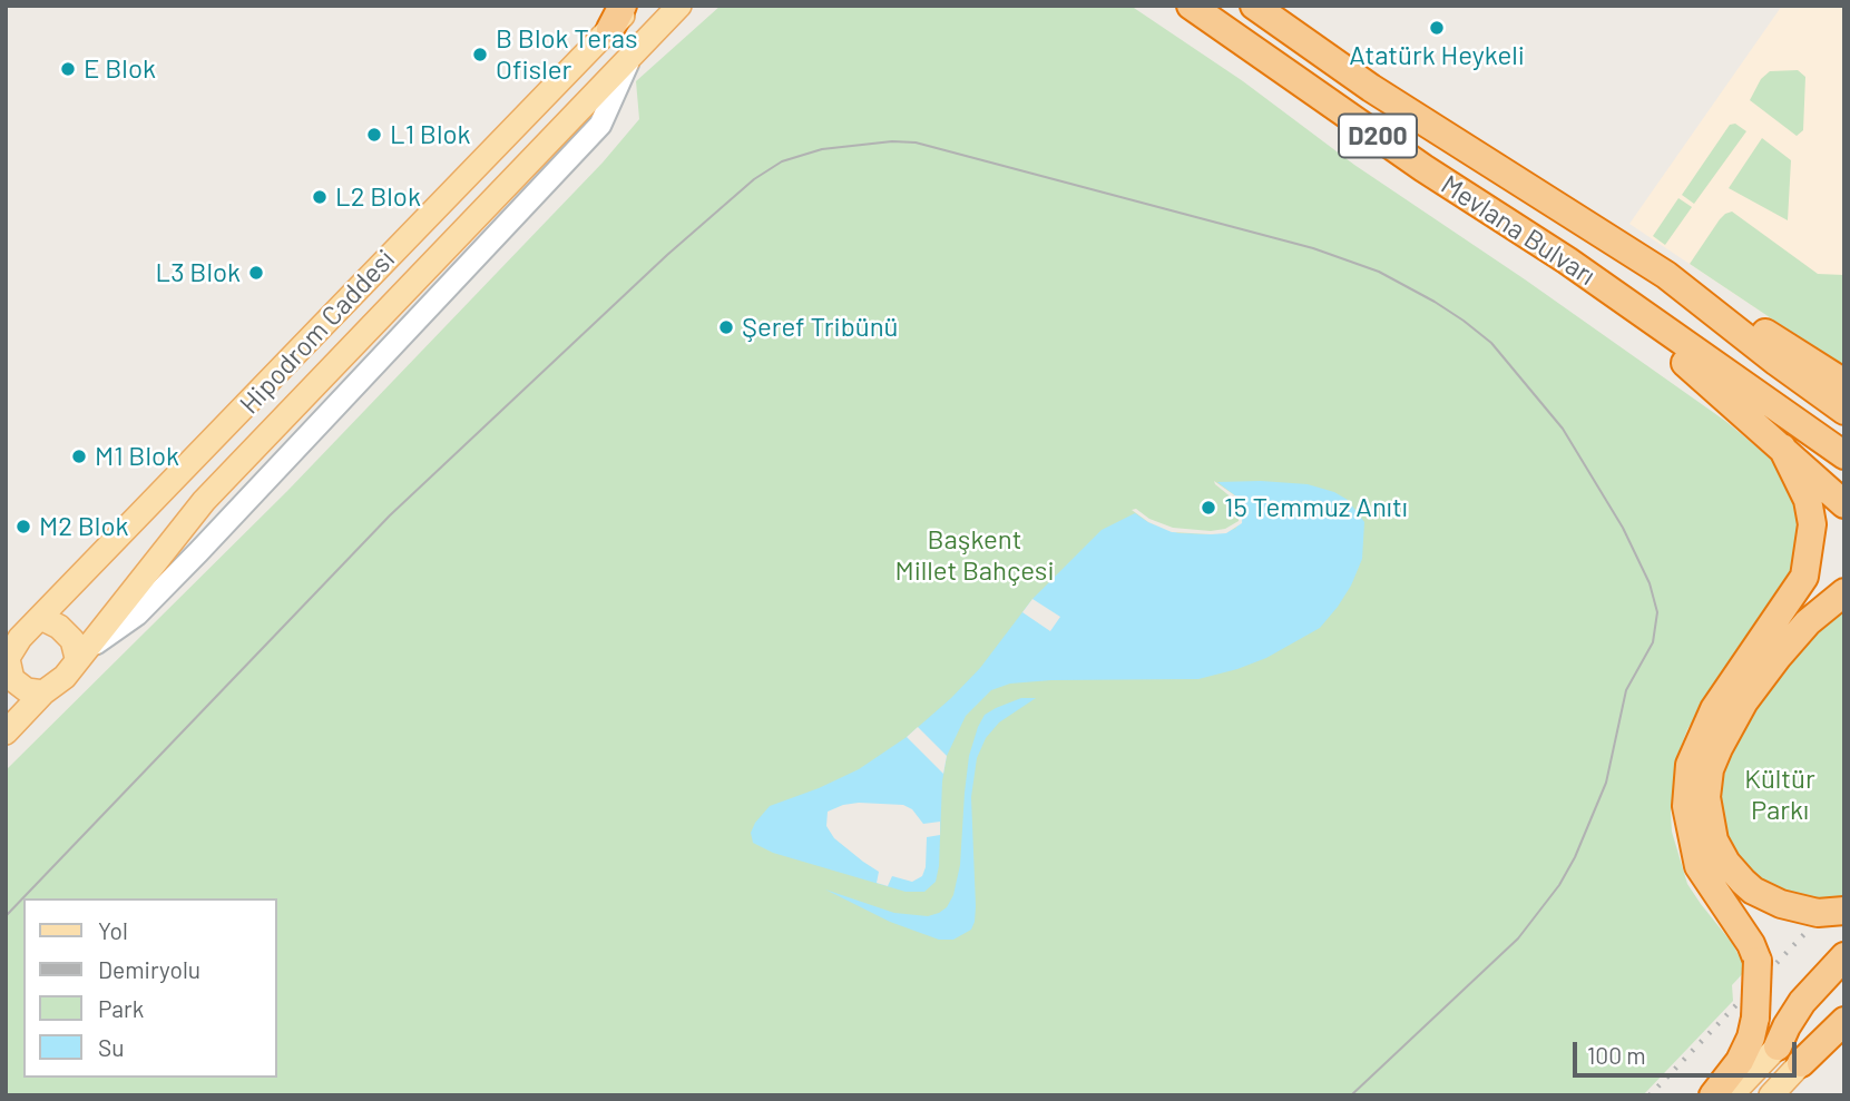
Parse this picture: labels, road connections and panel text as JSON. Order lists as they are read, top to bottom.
{
  "streets": {
    "highway": ["D200", "Mevlana Bulvarı"],
    "main road": ["Hipodrom Caddesi"]
  },
  "parks": ["Başkent Millet Bahçesi", "Kültür Parkı"],
  "places": [
    "Atatürk Heykeli",
    "B Blok Teras Ofisler",
    "E Blok",
    "L1 Blok",
    "L2 Blok",
    "L3 Blok",
    "Şeref Tribünü",
    "M1 Blok",
    "15 Temmuz Anıtı",
    "M2 Blok"
  ],
  "legend": [
    "Yol",
    "Demiryolu",
    "Park",
    "Su"
  ],
  "scale_bar": "100 m"
}
